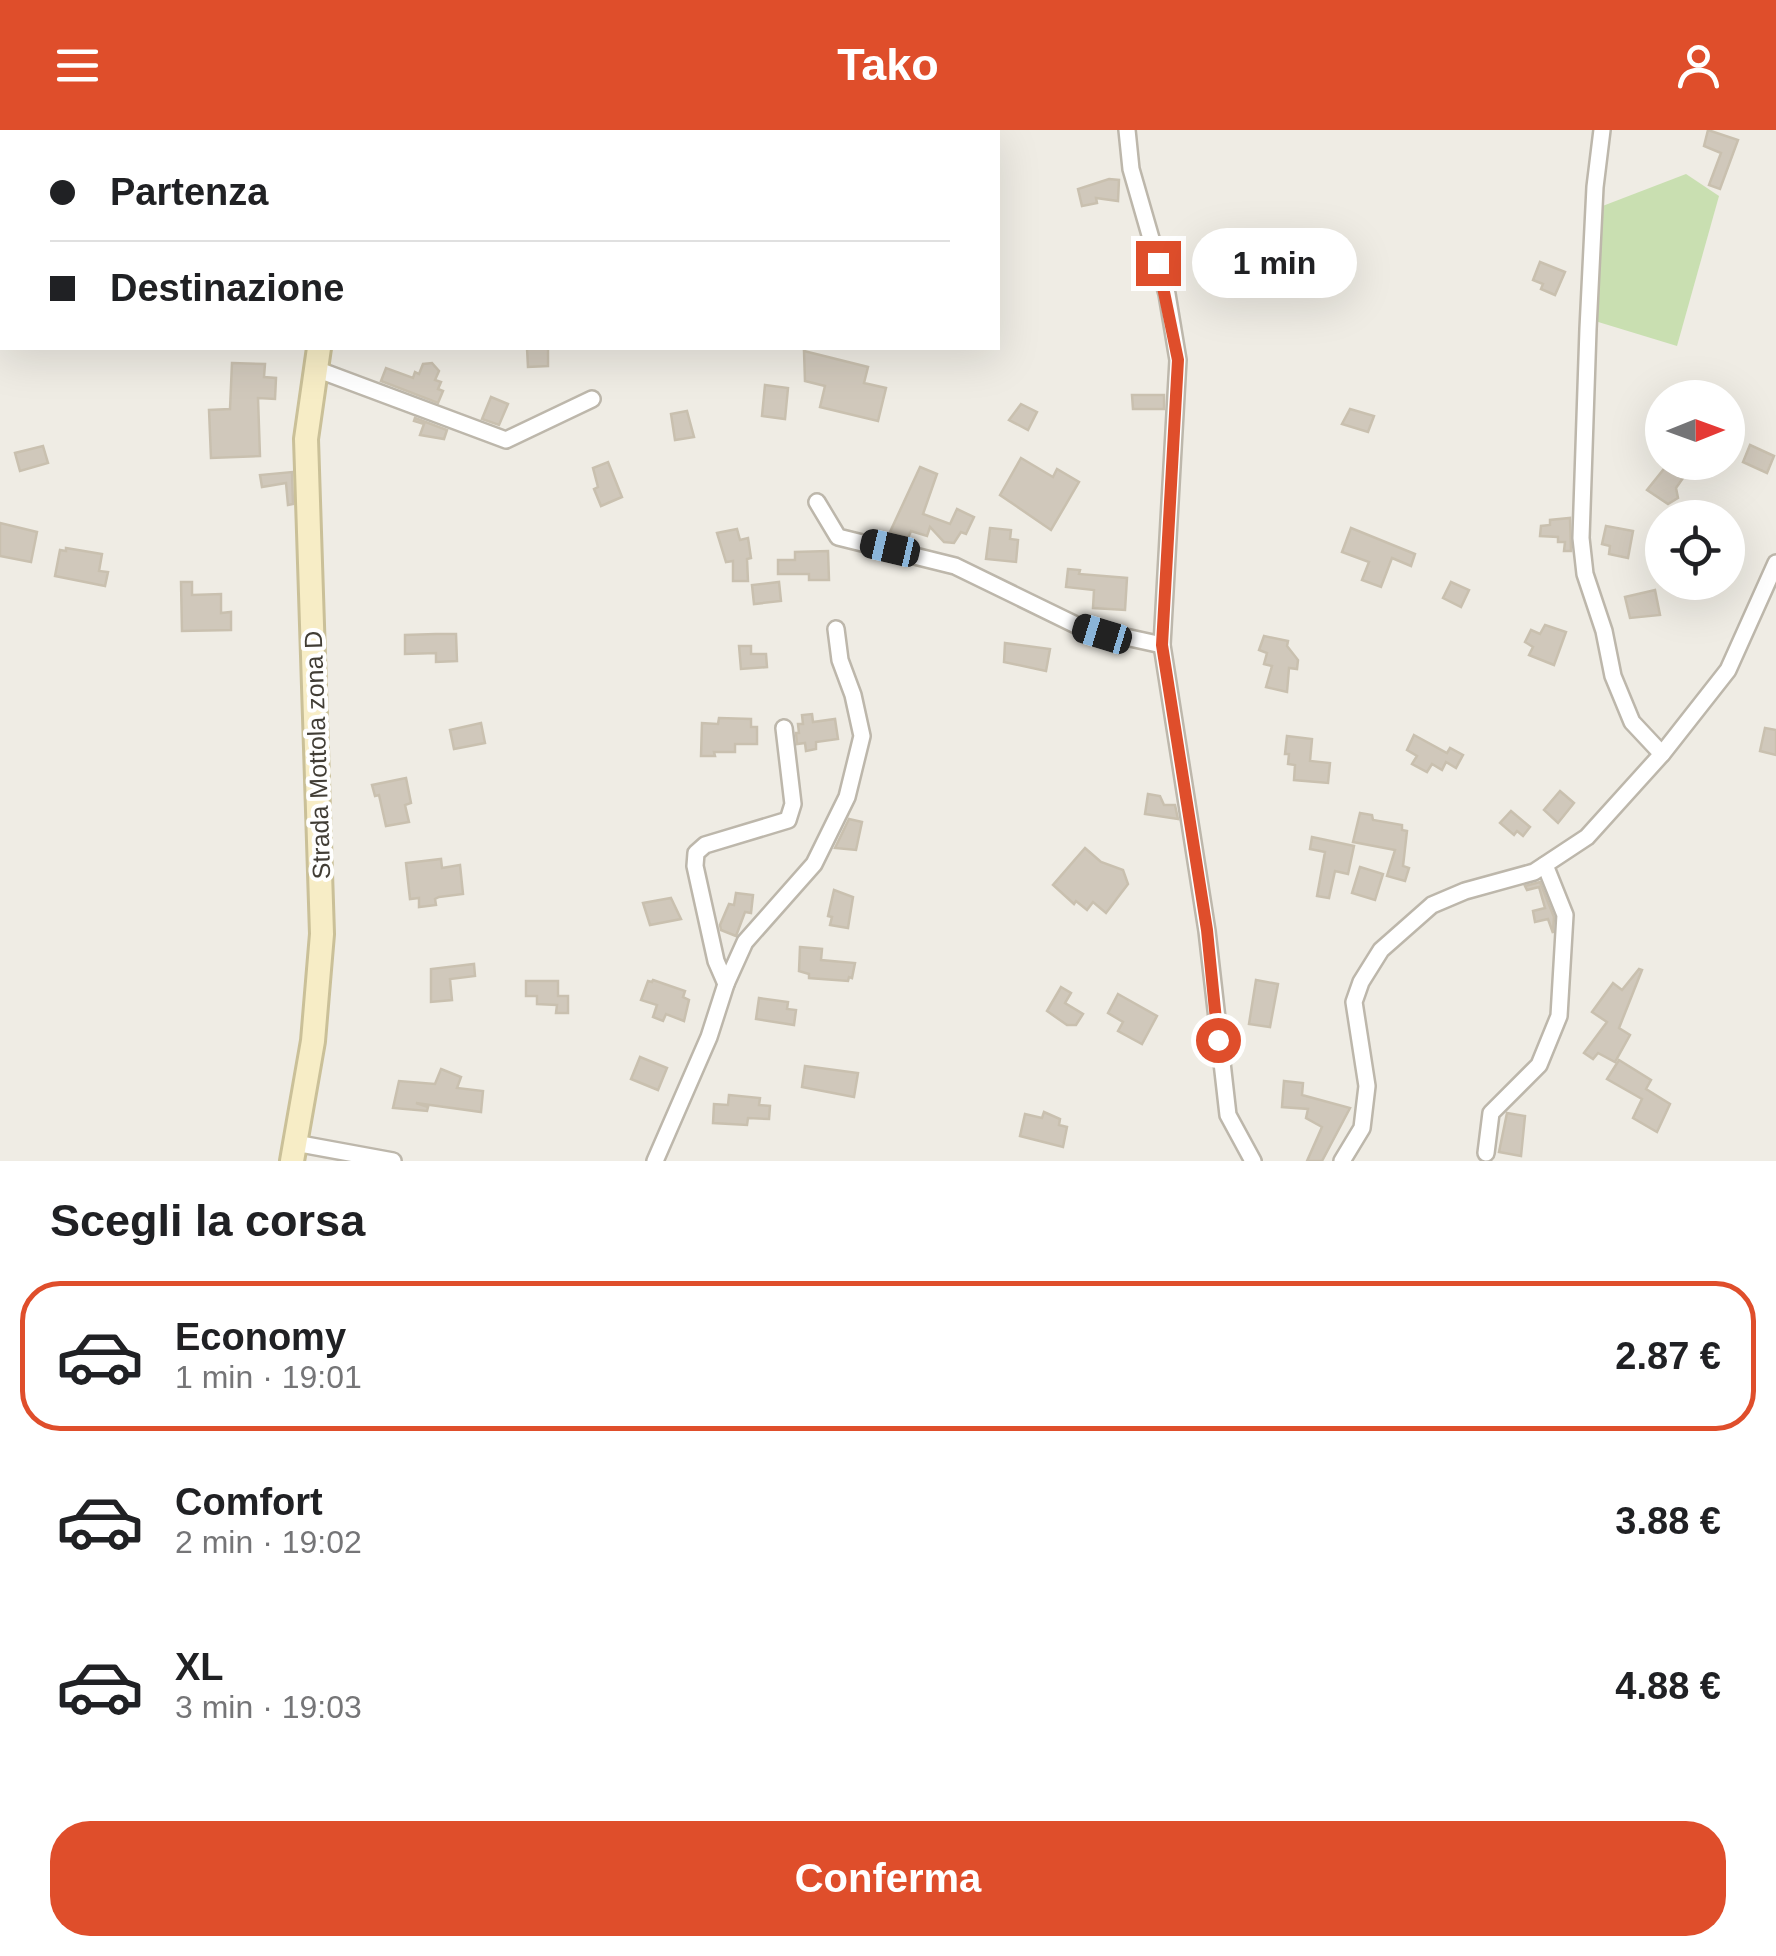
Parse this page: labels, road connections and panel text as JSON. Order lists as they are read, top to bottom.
{
  "streets": {
    "main road": ["Strada Mottola zona D"]
  },
  "north": "right",
  "page": {
    "header": "Tako",
    "banner": ["Partenza", "Destinazione"],
    "bubble": "1 min",
    "heading": "Scegli la corsa",
    "list": [
      {
        "name": "Economy",
        "note": "1 min · 19:01",
        "value": "2.87 €"
      },
      {
        "name": "Comfort",
        "note": "2 min · 19:02",
        "value": "3.88 €"
      },
      {
        "name": "XL",
        "note": "3 min · 19:03",
        "value": "4.88 €"
      }
    ],
    "buttons": "Conferma"
  }
}
